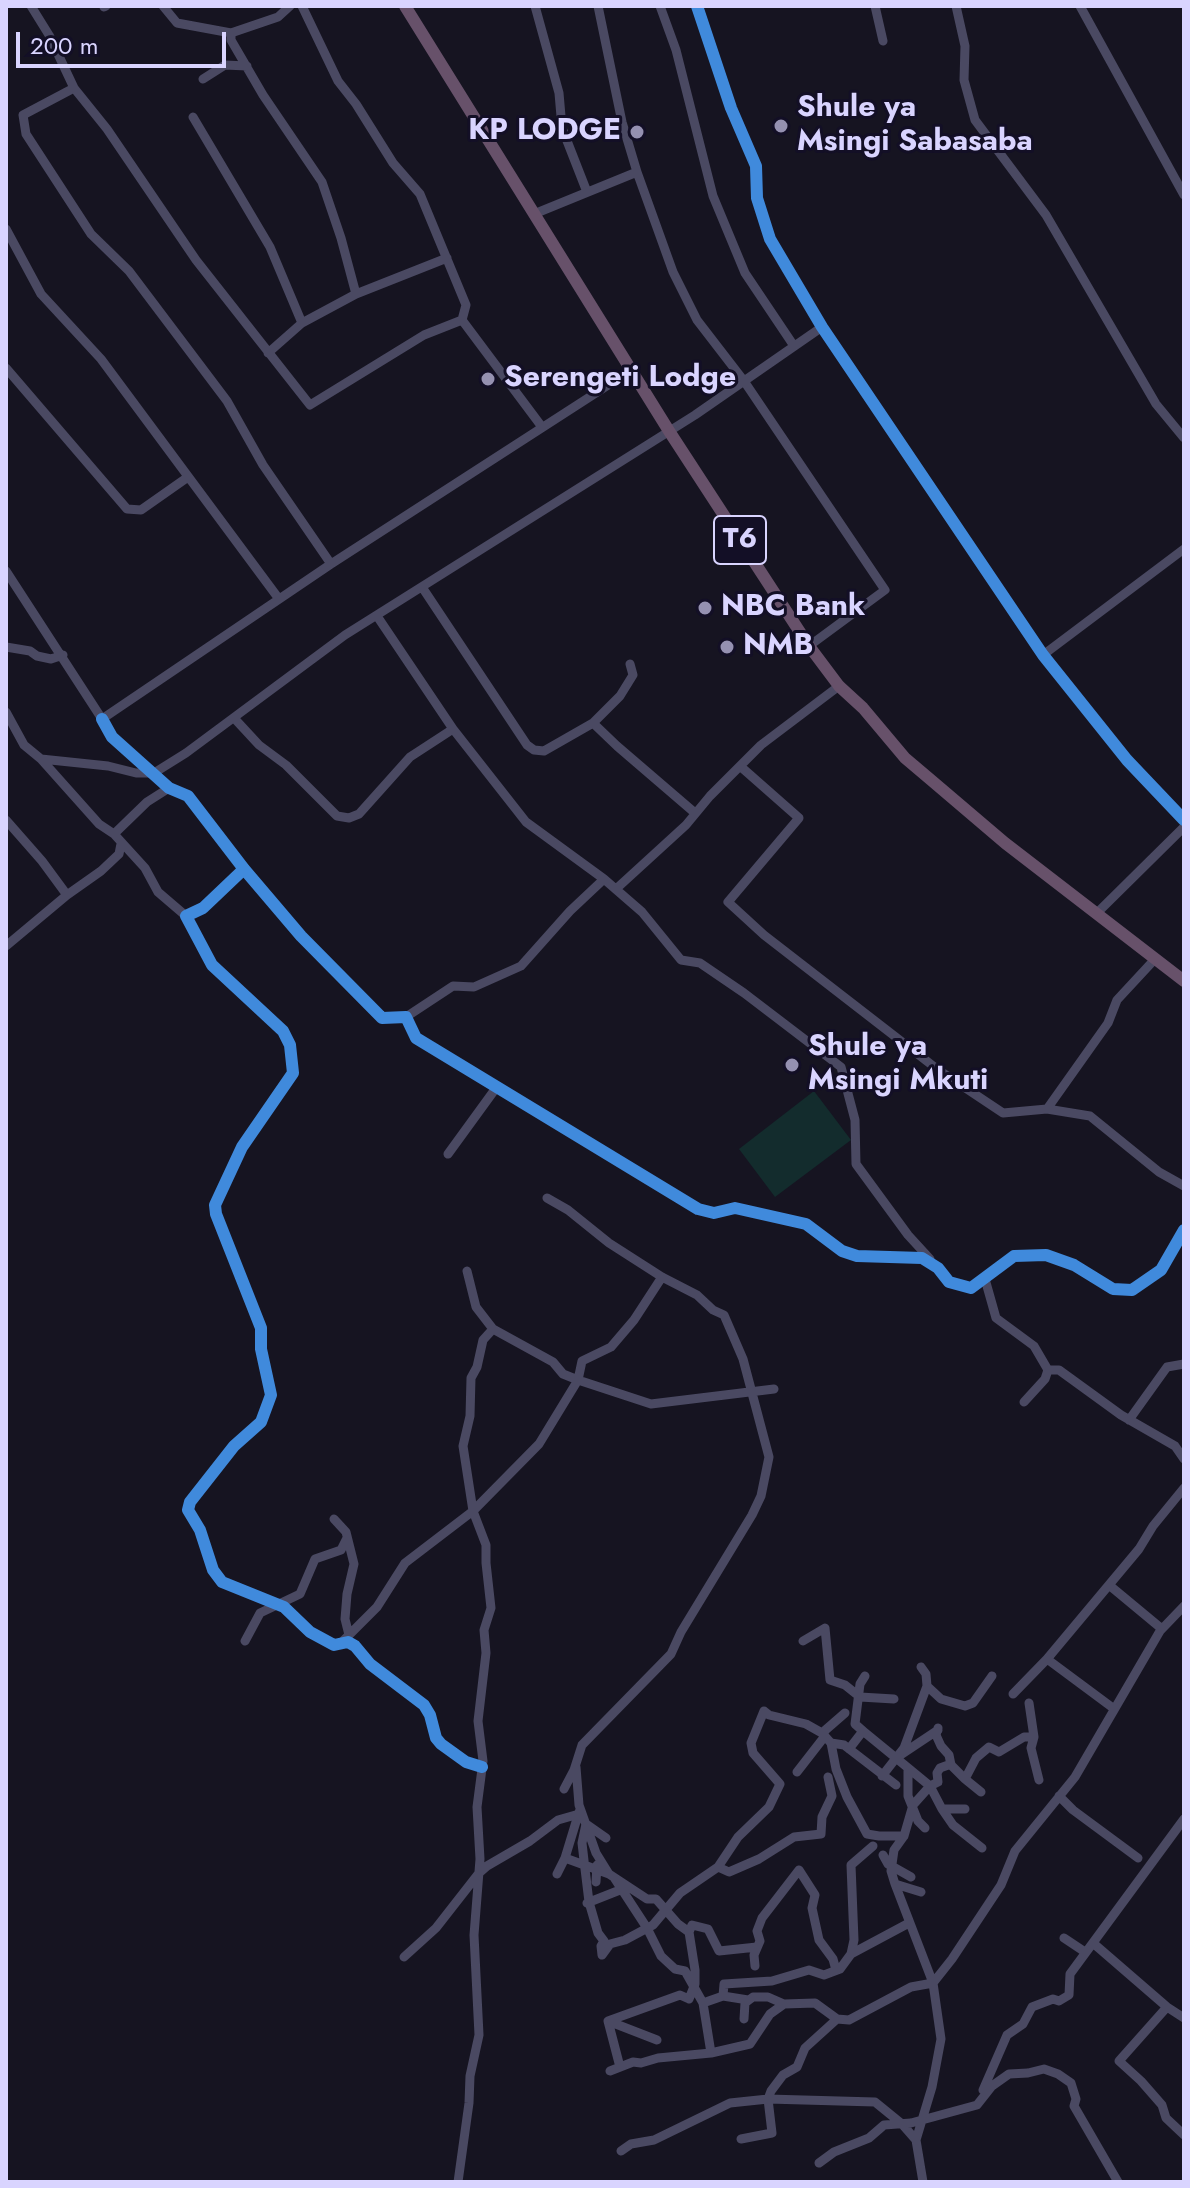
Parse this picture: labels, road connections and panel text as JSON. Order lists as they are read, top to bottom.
{
  "streets": {
    "highway": ["T6"]
  },
  "places": [
    "Shule ya Msingi Sabasaba",
    "KP LODGE",
    "Serengeti Lodge",
    "NBC Bank",
    "NMB",
    "Shule ya Msingi Mkuti"
  ],
  "scale_bar": "200 m"
}
